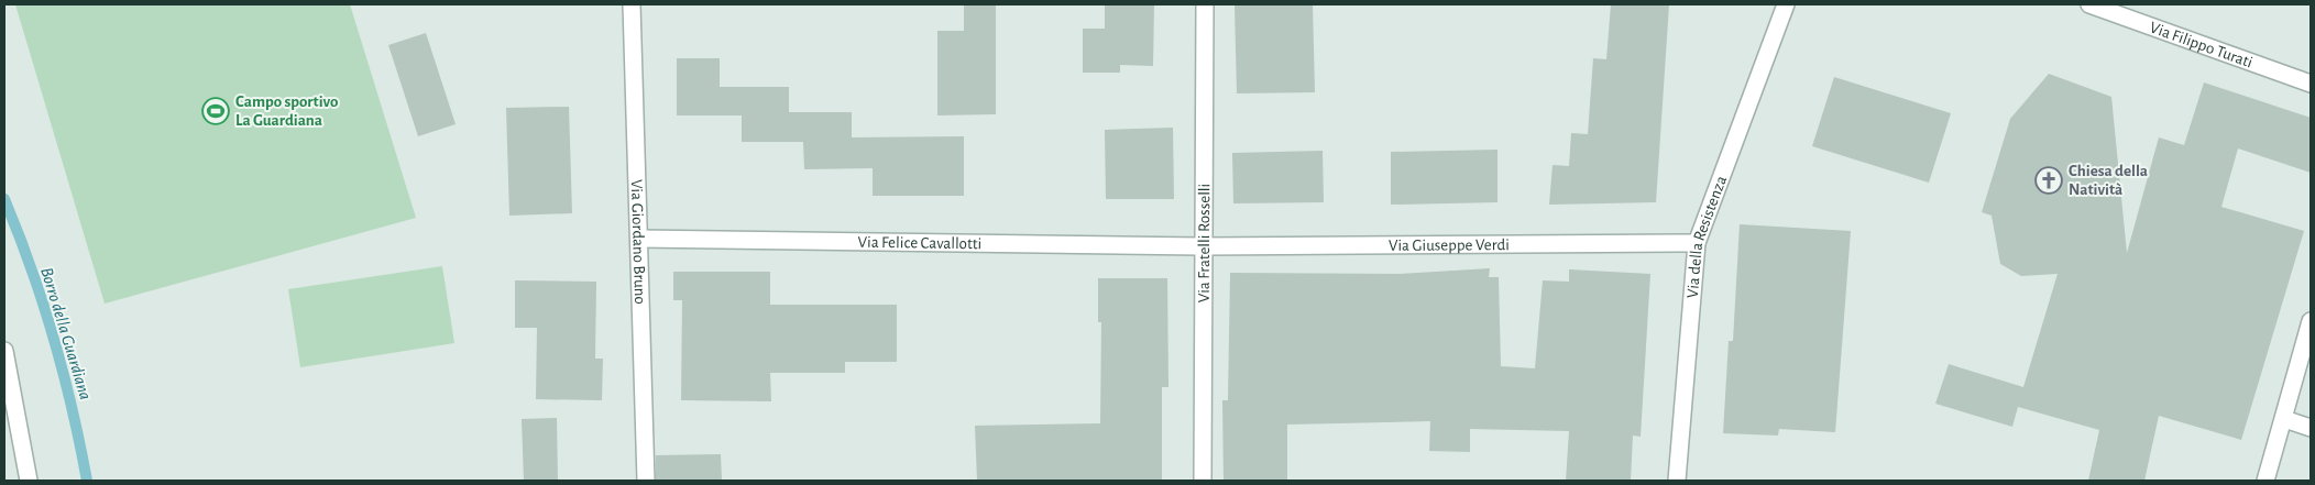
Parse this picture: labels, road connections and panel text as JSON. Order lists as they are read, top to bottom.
{
  "streets": {
    "street": [
      "Via Filippo Turati",
      "Via della Resistenza",
      "Via Felice Cavallotti",
      "Via Fratelli Rosselli",
      "Via Giordano Bruno",
      "Via Giuseppe Verdi"
    ]
  },
  "crossings": [
    ["Via della Resistenza", "Via Giuseppe Verdi"],
    ["Via Felice Cavallotti", "Via Fratelli Rosselli"],
    ["Via Felice Cavallotti", "Via Giordano Bruno"],
    ["Via Felice Cavallotti", "Via Giuseppe Verdi"],
    ["Via Fratelli Rosselli", "Via Giuseppe Verdi"]
  ],
  "water": ["Borro della Guardiana"],
  "places": {
    "sports": ["Campo sportivo La Guardiana"],
    "church": ["Chiesa della Natività"]
  }
}
